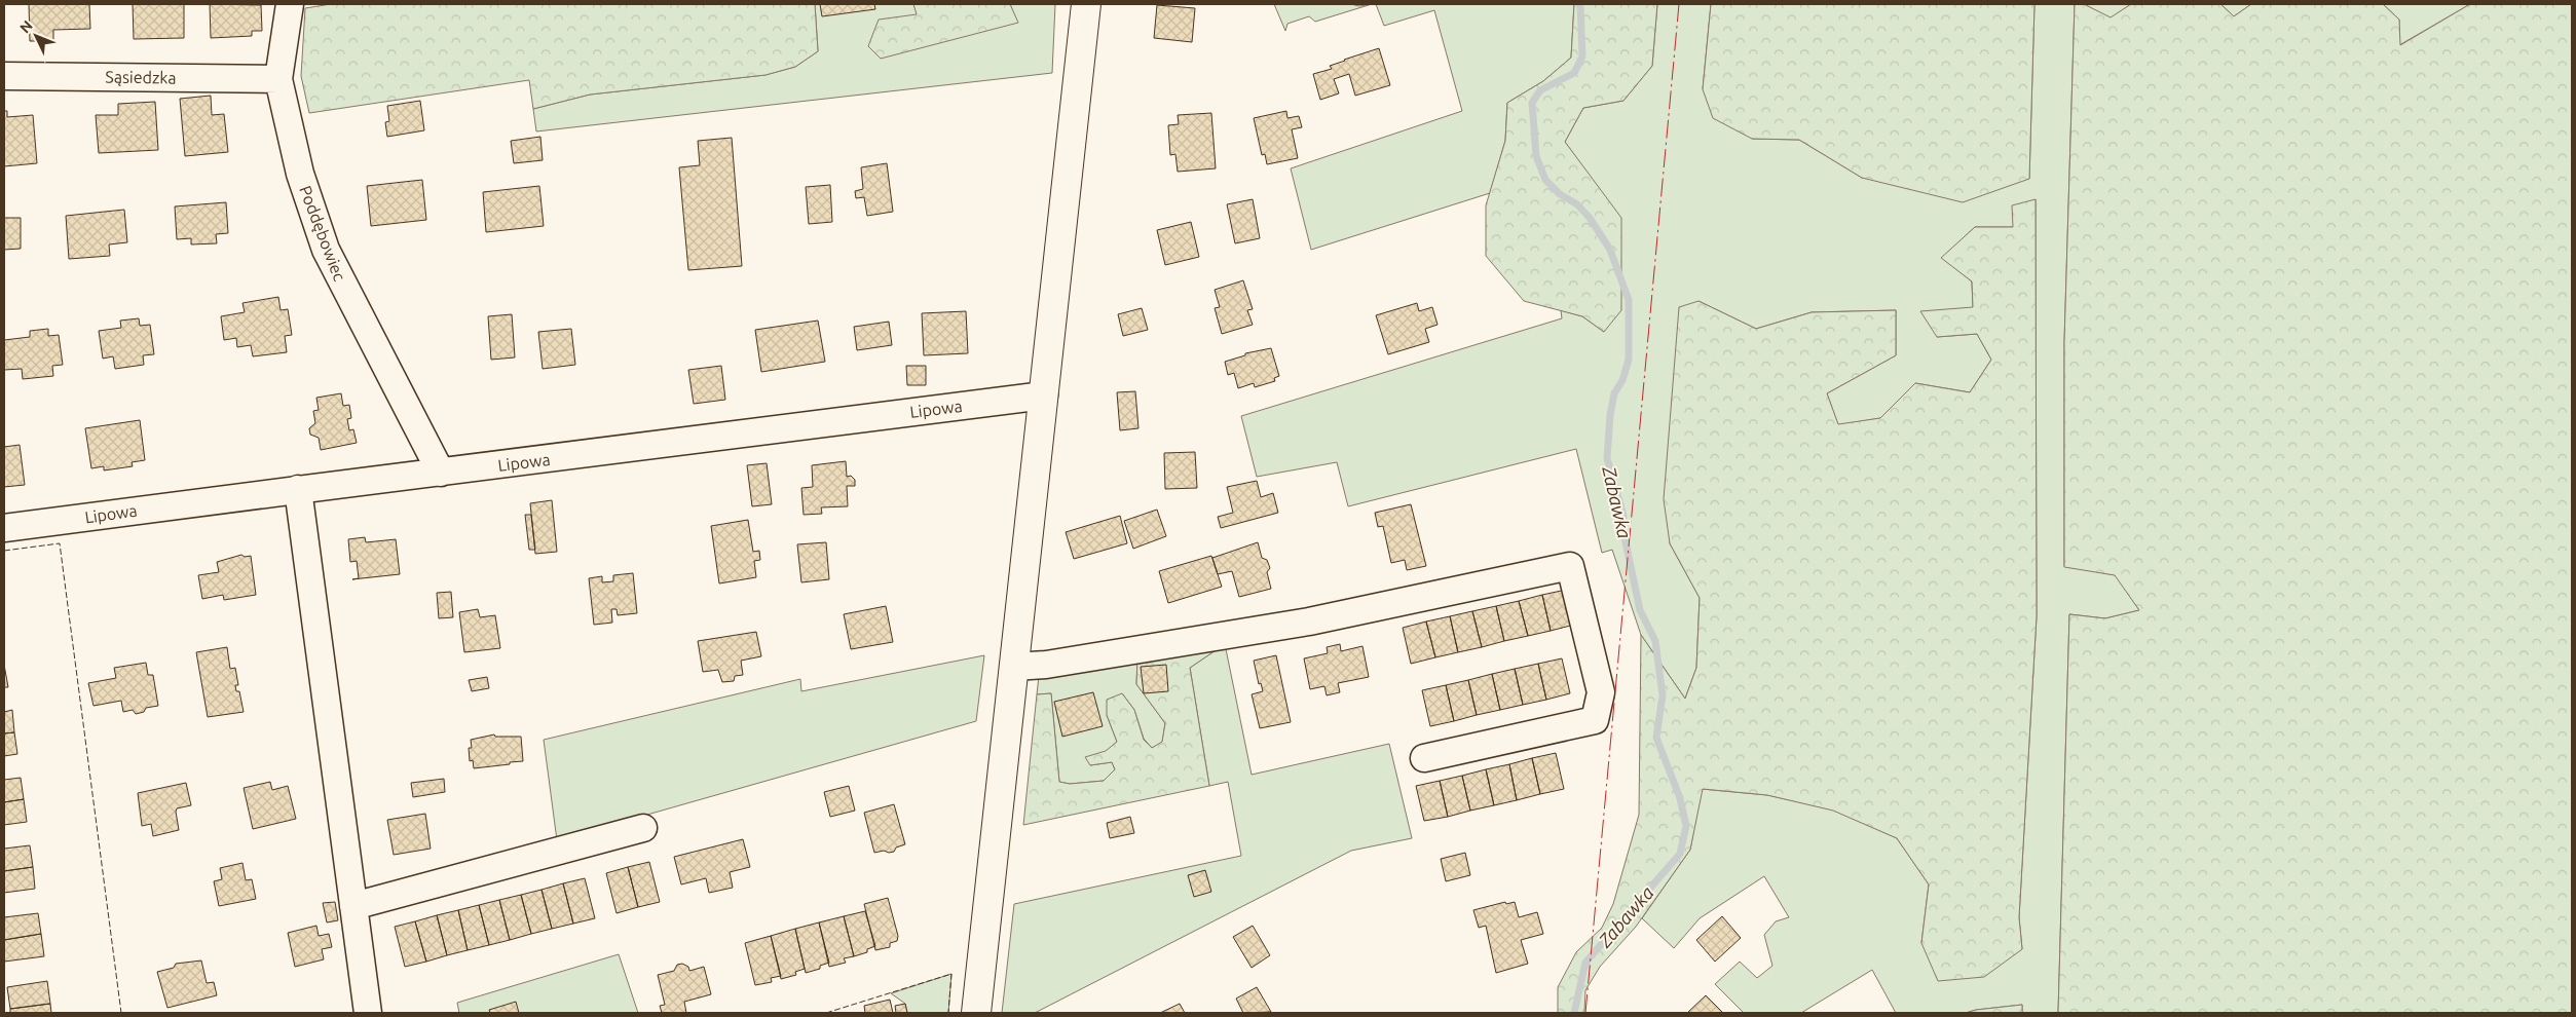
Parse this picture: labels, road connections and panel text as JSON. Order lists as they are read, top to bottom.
{
  "streets": {
    "street": ["Sąsiedzka", "Poddębowiec", "Lipowa"]
  },
  "crossings": [
    ["Sąsiedzka", "Poddębowiec"],
    ["Poddębowiec", "Lipowa"]
  ],
  "water": ["Zabawka"],
  "north": "top left"
}
